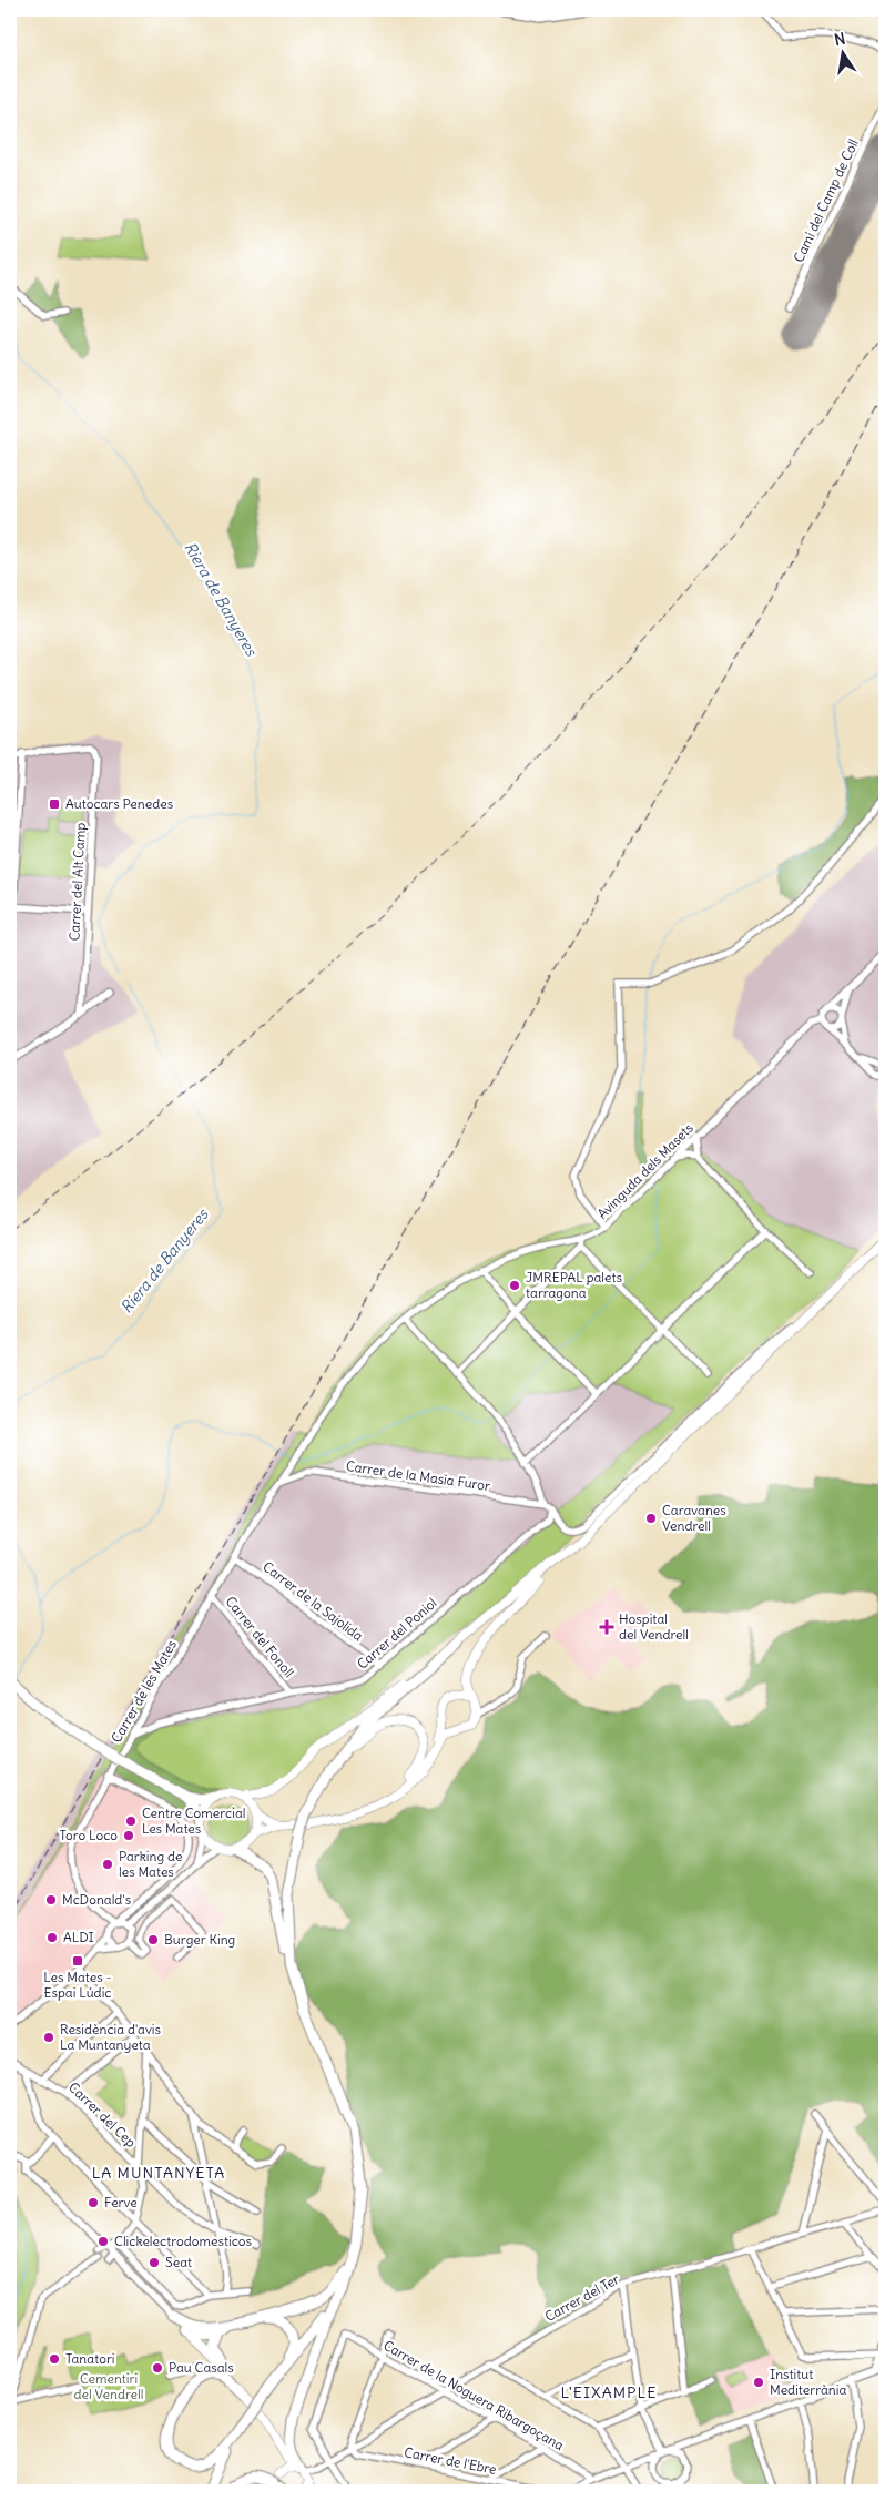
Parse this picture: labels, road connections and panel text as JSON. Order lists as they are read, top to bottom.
{
  "streets": {
    "street": [
      "Camí del Camp de Coll",
      "Carrer del Alt Camp",
      "Avinguda dels Masets",
      "Carrer de la Masia Furor",
      "Carrer de la Sajolida",
      "Carrer del Poniol",
      "Carrer del Fonoll",
      "Carrer de les Mates",
      "Carrer del Cep",
      "Carrer del Ter",
      "Carrer de la Noguera Ribargoçana",
      "Carrer de l'Ebre"
    ]
  },
  "crossings": [
    ["Avinguda dels Masets", "Carrer de la Masia Furor"],
    ["Avinguda dels Masets", "Carrer de les Mates"],
    ["Carrer de la Masia Furor", "Carrer del Poniol"],
    ["Carrer de la Masia Furor", "Carrer de les Mates"],
    ["Carrer de la Sajolida", "Carrer del Poniol"],
    ["Carrer de la Sajolida", "Carrer de les Mates"],
    ["Carrer del Poniol", "Carrer del Fonoll"],
    ["Carrer del Poniol", "Carrer de les Mates"],
    ["Carrer del Fonoll", "Carrer de les Mates"],
    ["Carrer del Ter", "Carrer de la Noguera Ribargoçana"],
    ["Carrer del Ter", "Carrer de l'Ebre"]
  ],
  "districts": ["LA MUNTANYETA", "L'EIXAMPLE"],
  "water": ["Riera de Banyeres"],
  "parks": ["Cementiri del Vendrell"],
  "places": {
    "transit": ["Autocars Penedes", "Les Mates - Espai Lúdic"],
    "other": [
      "JMREPAL palets tarragona",
      "Caravanes Vendrell",
      "Centre Comercial Les Mates",
      "Toro Loco",
      "Parking de les Mates",
      "McDonald's",
      "ALDI",
      "Burger King",
      "Residència d'avis La Muntanyeta",
      "Ferve",
      "Clickelectrodomesticos",
      "Seat",
      "Tanatori",
      "Pau Casals",
      "Institut Mediterrània"
    ],
    "health": ["Hospital del Vendrell"]
  },
  "north": "top"
}
